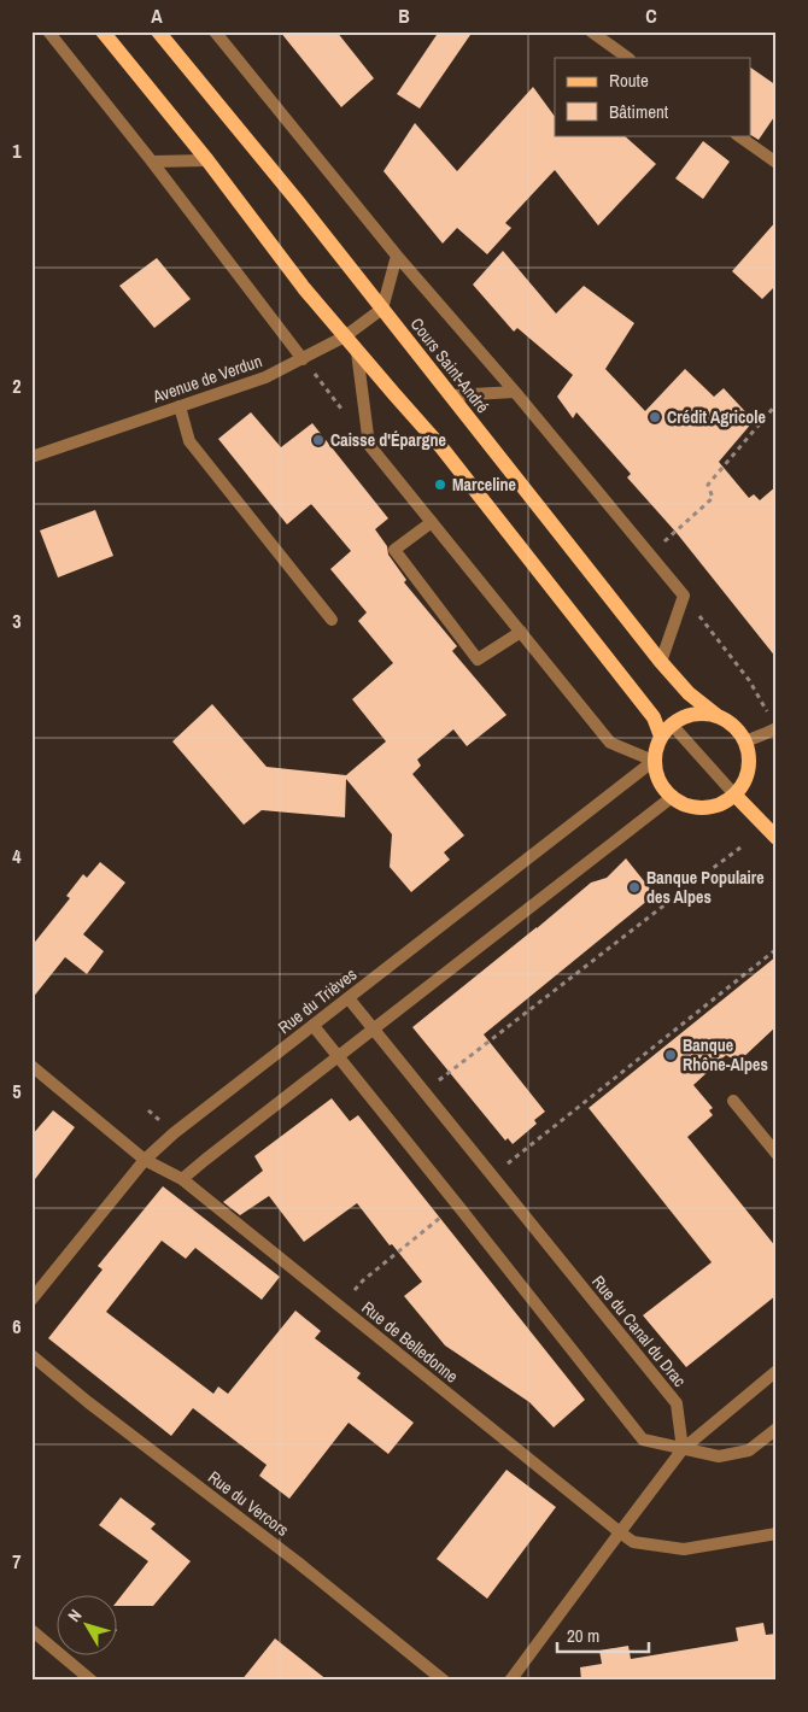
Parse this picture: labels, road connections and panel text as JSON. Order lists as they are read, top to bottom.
{
  "streets": {
    "main road": ["Cours Saint-André"],
    "street": [
      "Avenue de Verdun",
      "Rue du Trièves",
      "Rue du Canal du Drac",
      "Rue de Belledonne",
      "Rue du Vercors"
    ]
  },
  "crossings": [
    ["Cours Saint-André", "Avenue de Verdun"],
    ["Rue du Trièves", "Rue du Canal du Drac"],
    ["Rue du Trièves", "Rue de Belledonne"]
  ],
  "places": [
    "Crédit Agricole",
    "Caisse d'Épargne",
    "Marceline",
    "Banque Populaire des Alpes",
    "Banque Rhône-Alpes"
  ],
  "legend": ["Route", "Bâtiment"],
  "scale_bar": "20 m",
  "north": "top left",
  "grid": {
    "columns": ["A", "B", "C"],
    "rows": [
      "1",
      "2",
      "3",
      "4",
      "5",
      "6",
      "7"
    ]
  }
}
